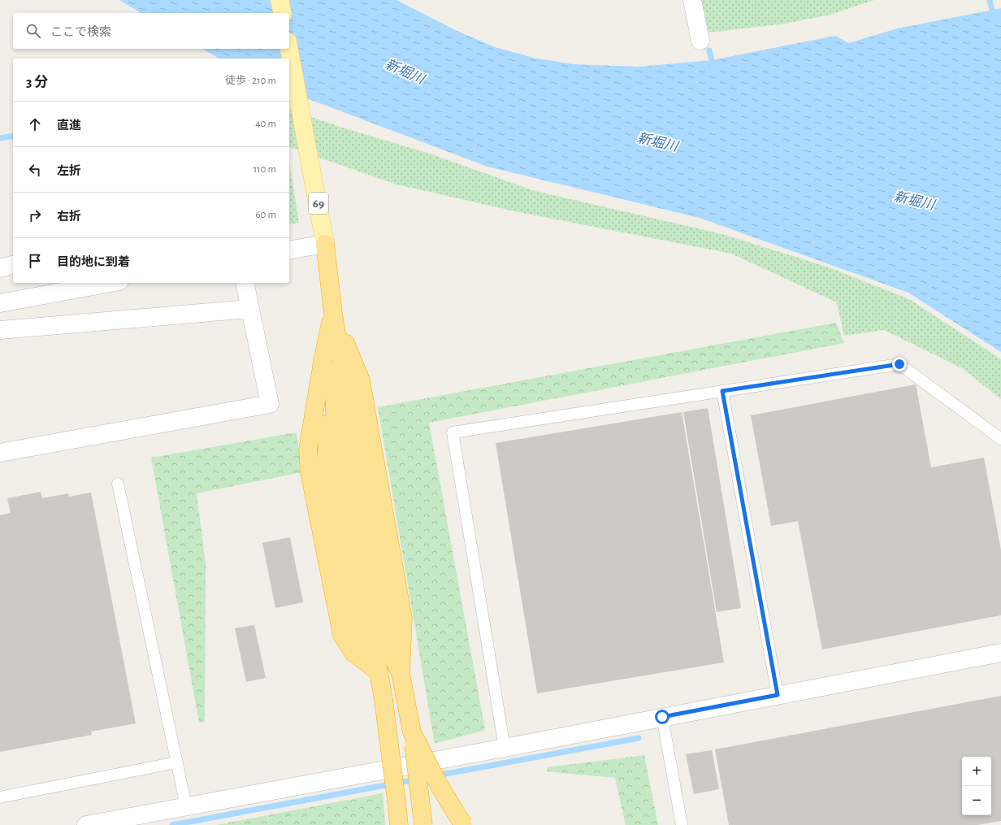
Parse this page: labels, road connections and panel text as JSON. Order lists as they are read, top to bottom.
{
  "streets": {
    "highway": ["69"]
  },
  "water": ["新堀川"],
  "page": {
    "search": "ここで検索",
    "heading": ["3 分", "徒歩 · 210 m"],
    "list": [
      ["直進", "40 m"],
      ["左折", "110 m"],
      ["右折", "60 m"],
      "目的地に到着"
    ],
    "map_buttons": ["+", "−"]
  }
}
